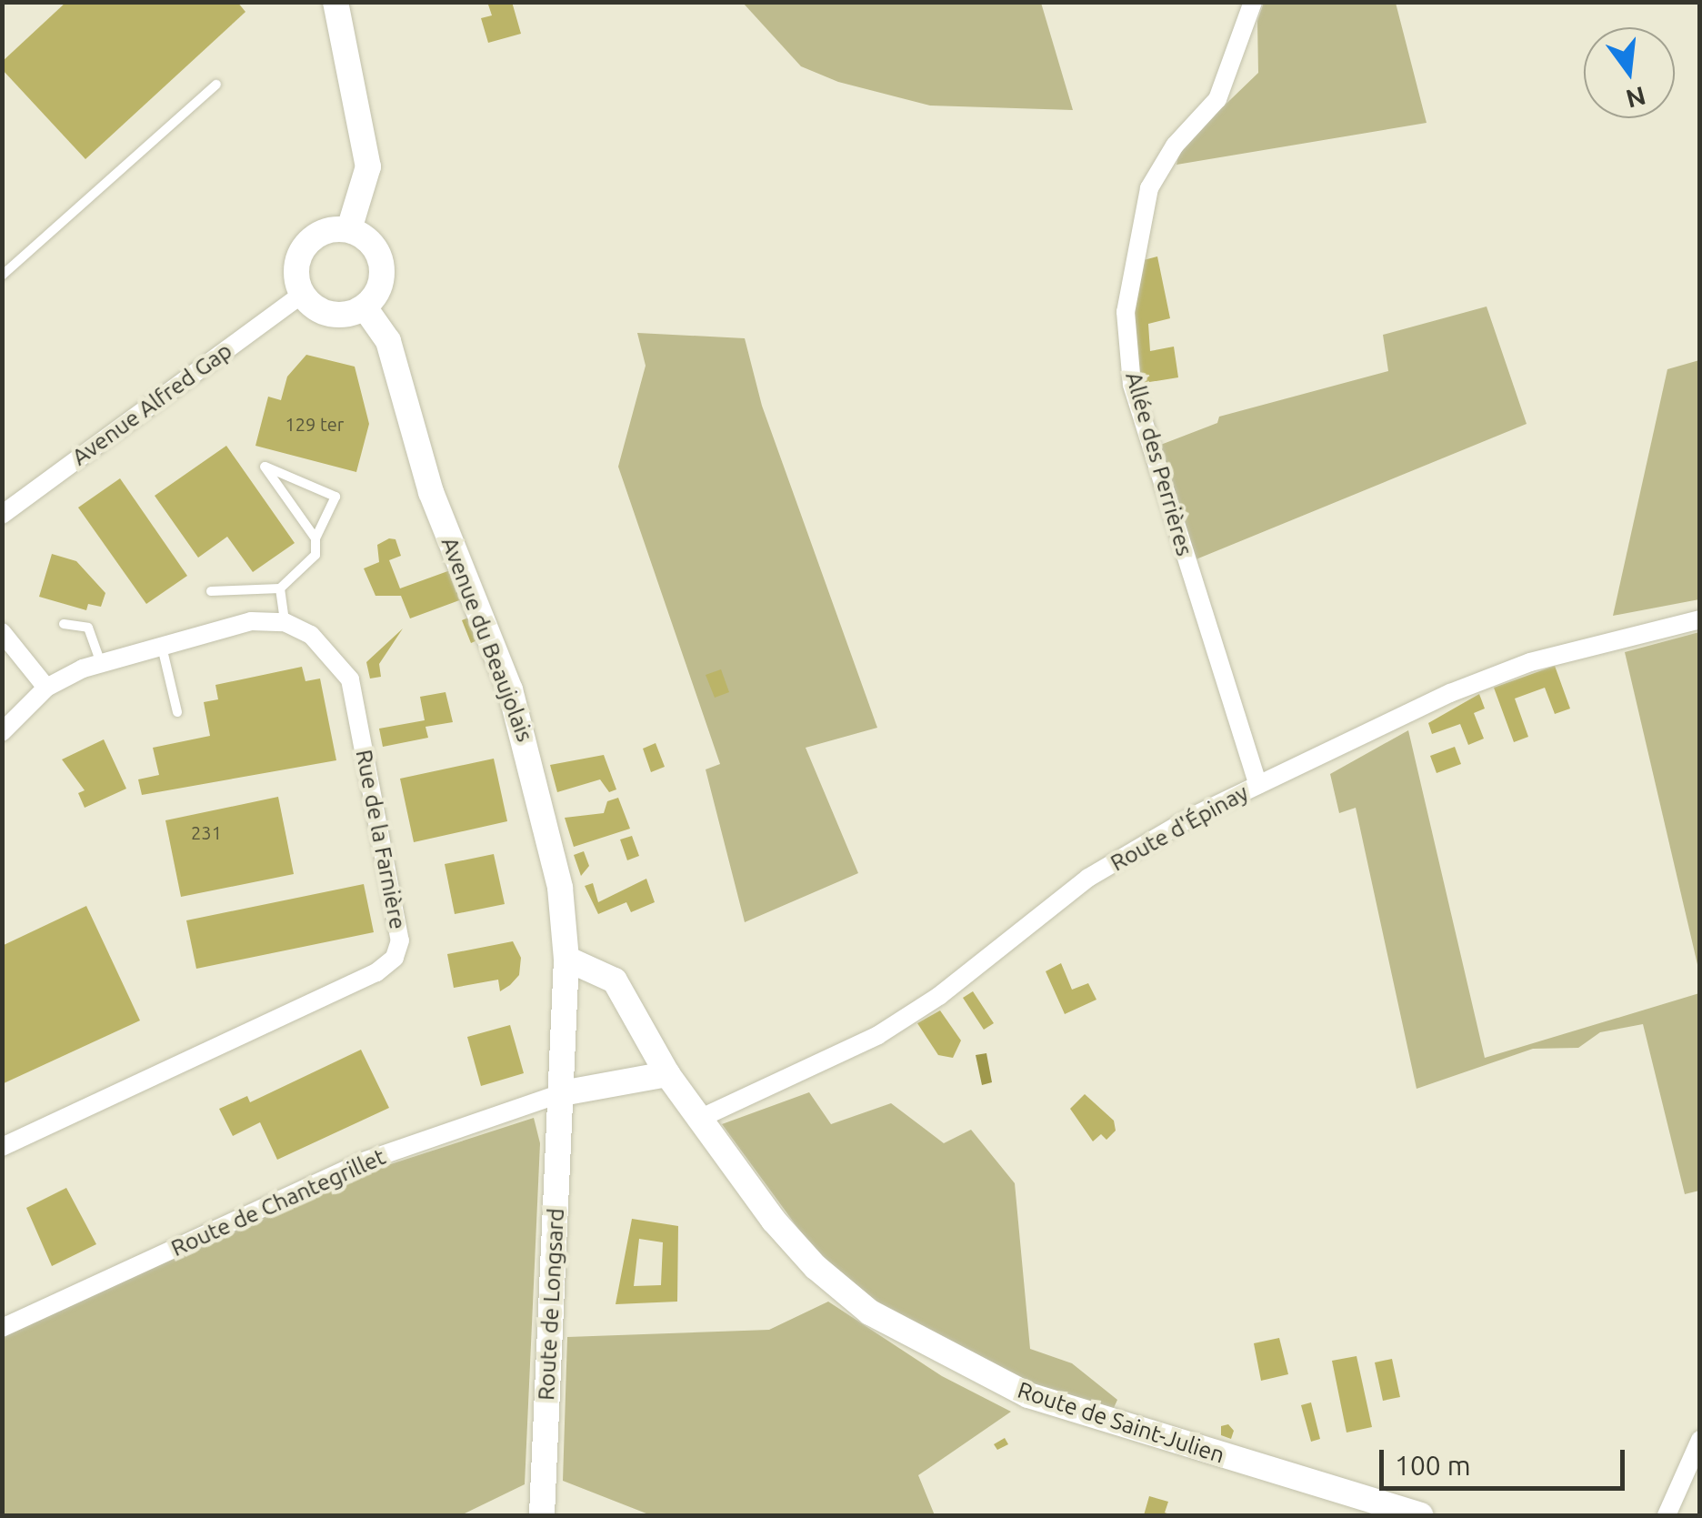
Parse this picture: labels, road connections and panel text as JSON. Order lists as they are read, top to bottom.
{
  "streets": {
    "main road": ["Avenue du Beaujolais", "Route de Longsard", "Route de Saint-Julien"],
    "street": [
      "Avenue Alfred Gap",
      "Allée des Perrières",
      "Route d'Épinay",
      "Rue de la Farnière",
      "Route de Chantegrillet"
    ]
  },
  "crossings": [
    ["Avenue Alfred Gap", "Avenue du Beaujolais"],
    ["Allée des Perrières", "Route d'Épinay"],
    ["Avenue du Beaujolais", "Route de Chantegrillet"],
    ["Avenue du Beaujolais", "Route de Longsard"],
    ["Avenue du Beaujolais", "Route de Saint-Julien"],
    ["Route d'Épinay", "Route de Saint-Julien"],
    ["Route de Chantegrillet", "Route de Longsard"]
  ],
  "house_numbers": ["129 ter", "231"],
  "scale_bar": "100 m",
  "north": "bottom"
}
